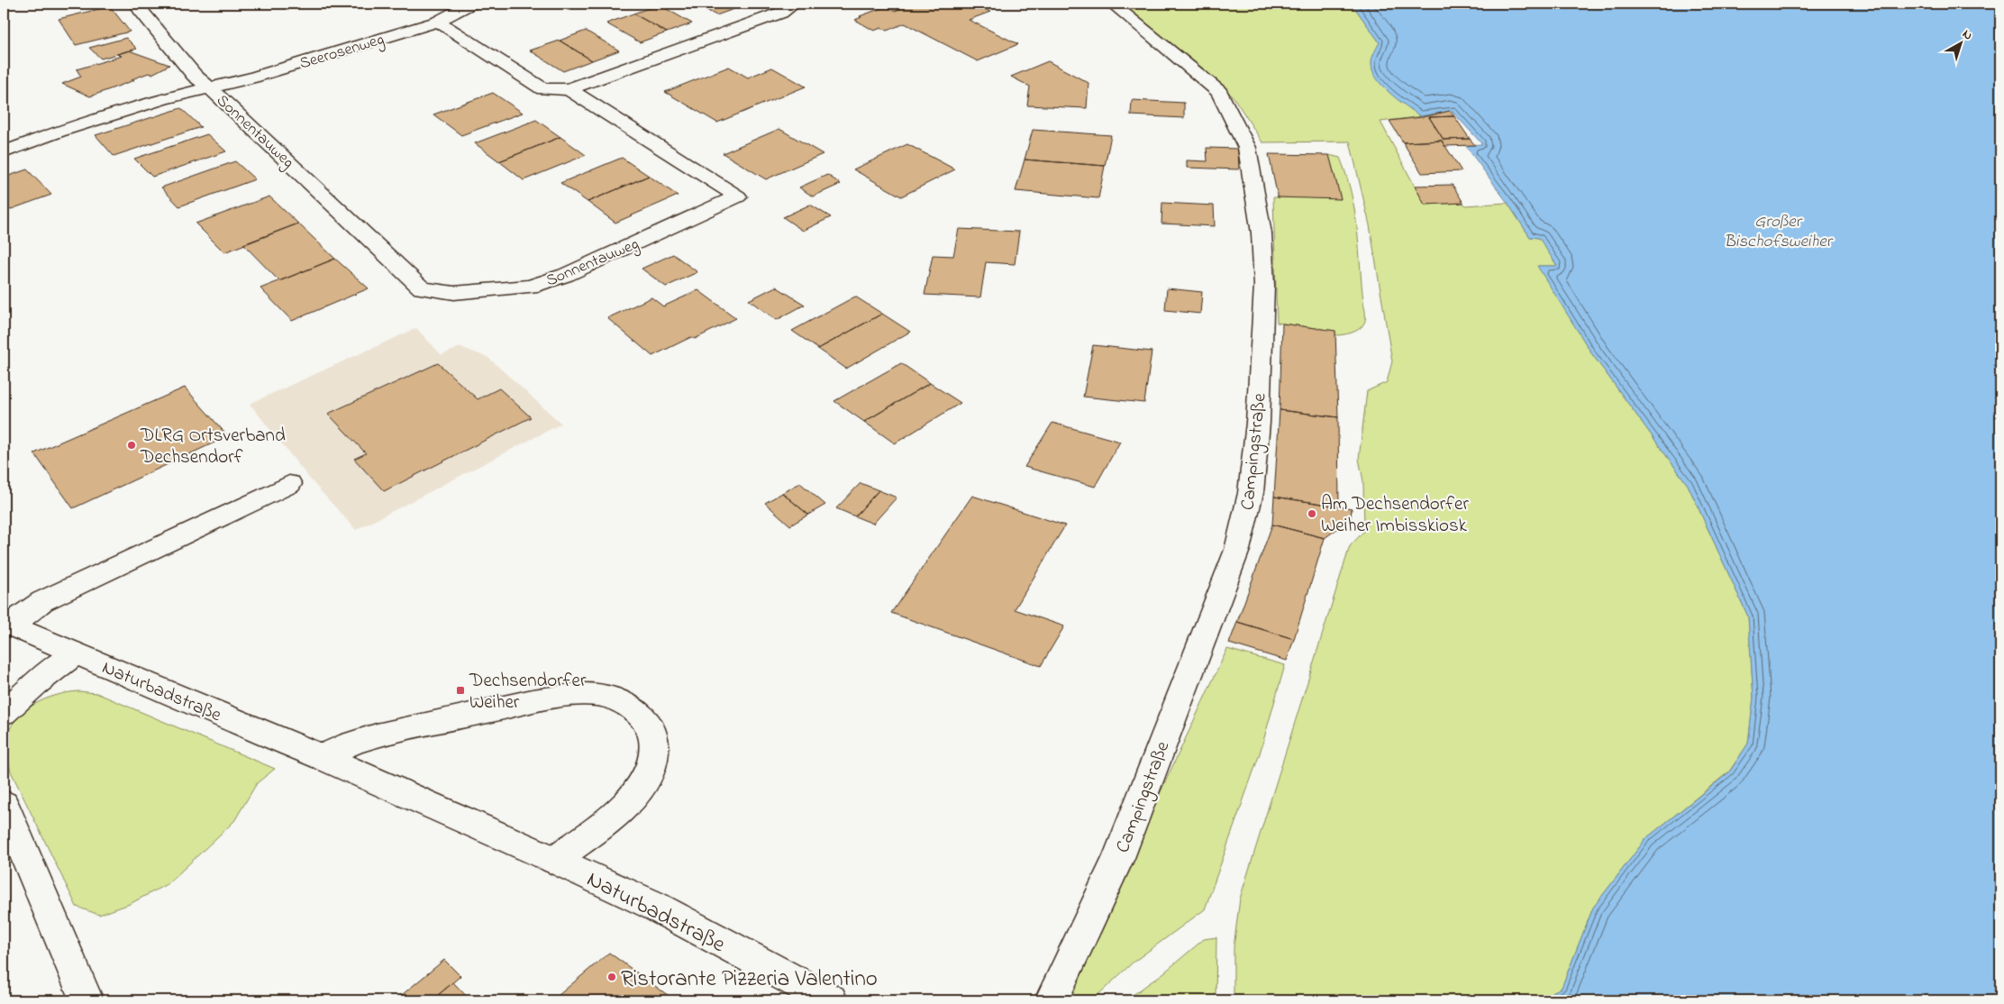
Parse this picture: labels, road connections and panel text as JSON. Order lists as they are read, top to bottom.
{
  "streets": {
    "street": [
      "Seerosenweg",
      "Sonnentauweg",
      "Campingstraße",
      "Naturbadstraße"
    ]
  },
  "crossings": [
    ["Seerosenweg", "Sonnentauweg"]
  ],
  "water": ["Großer Bischofsweiher"],
  "places": {
    "other": ["DLRG Ortsverband Dechsendorf", "Am Dechsendorfer Weiher Imbisskiosk", "Ristorante Pizzeria Valentino"],
    "transit": ["Dechsendorfer Weiher"]
  },
  "north": "top right"
}
